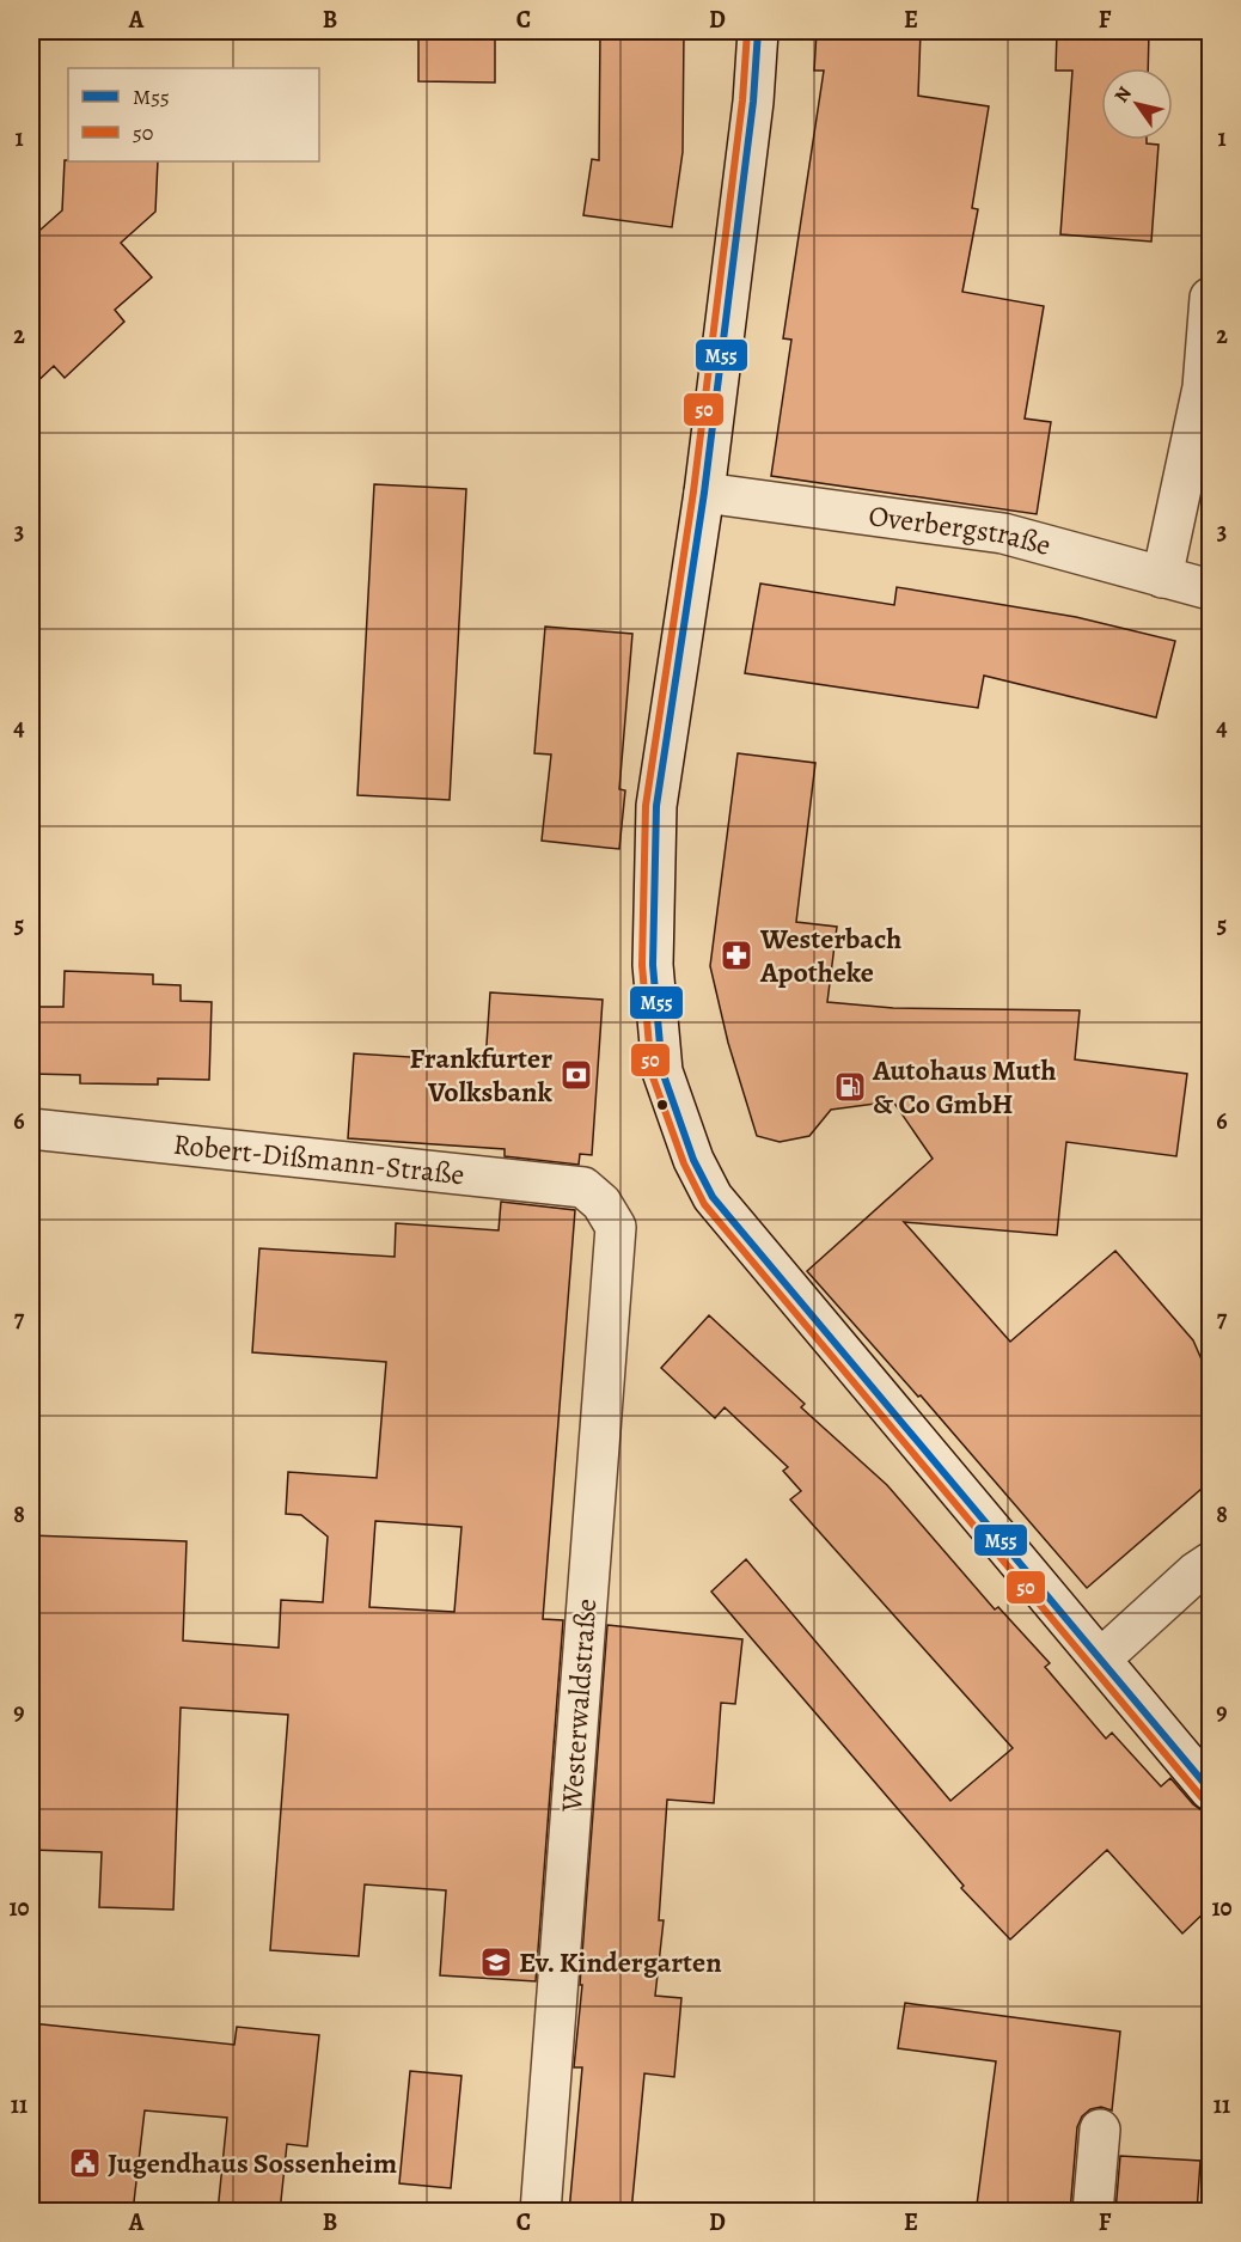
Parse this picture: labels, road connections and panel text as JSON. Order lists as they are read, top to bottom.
{
  "streets": {
    "street": ["Overbergstraße", "Robert-Dißmann-Straße", "Westerwaldstraße"]
  },
  "crossings": [
    ["Robert-Dißmann-Straße", "Westerwaldstraße"]
  ],
  "places": {
    "pharmacy": ["Westerbach Apotheke"],
    "bank": ["Frankfurter Volksbank"],
    "fuel station": ["Autohaus Muth & Co GmbH"],
    "school or university": ["Ev. Kindergarten"],
    "public building": ["Jugendhaus Sossenheim"]
  },
  "lines": ["transit line M55", "transit line 50"],
  "legend": ["M55", "50"],
  "north": "top left",
  "grid": {
    "columns": [
      "A",
      "B",
      "C",
      "D",
      "E",
      "F"
    ],
    "rows": [
      "1",
      "2",
      "3",
      "4",
      "5",
      "6",
      "7",
      "8",
      "9",
      "10",
      "11"
    ]
  }
}
